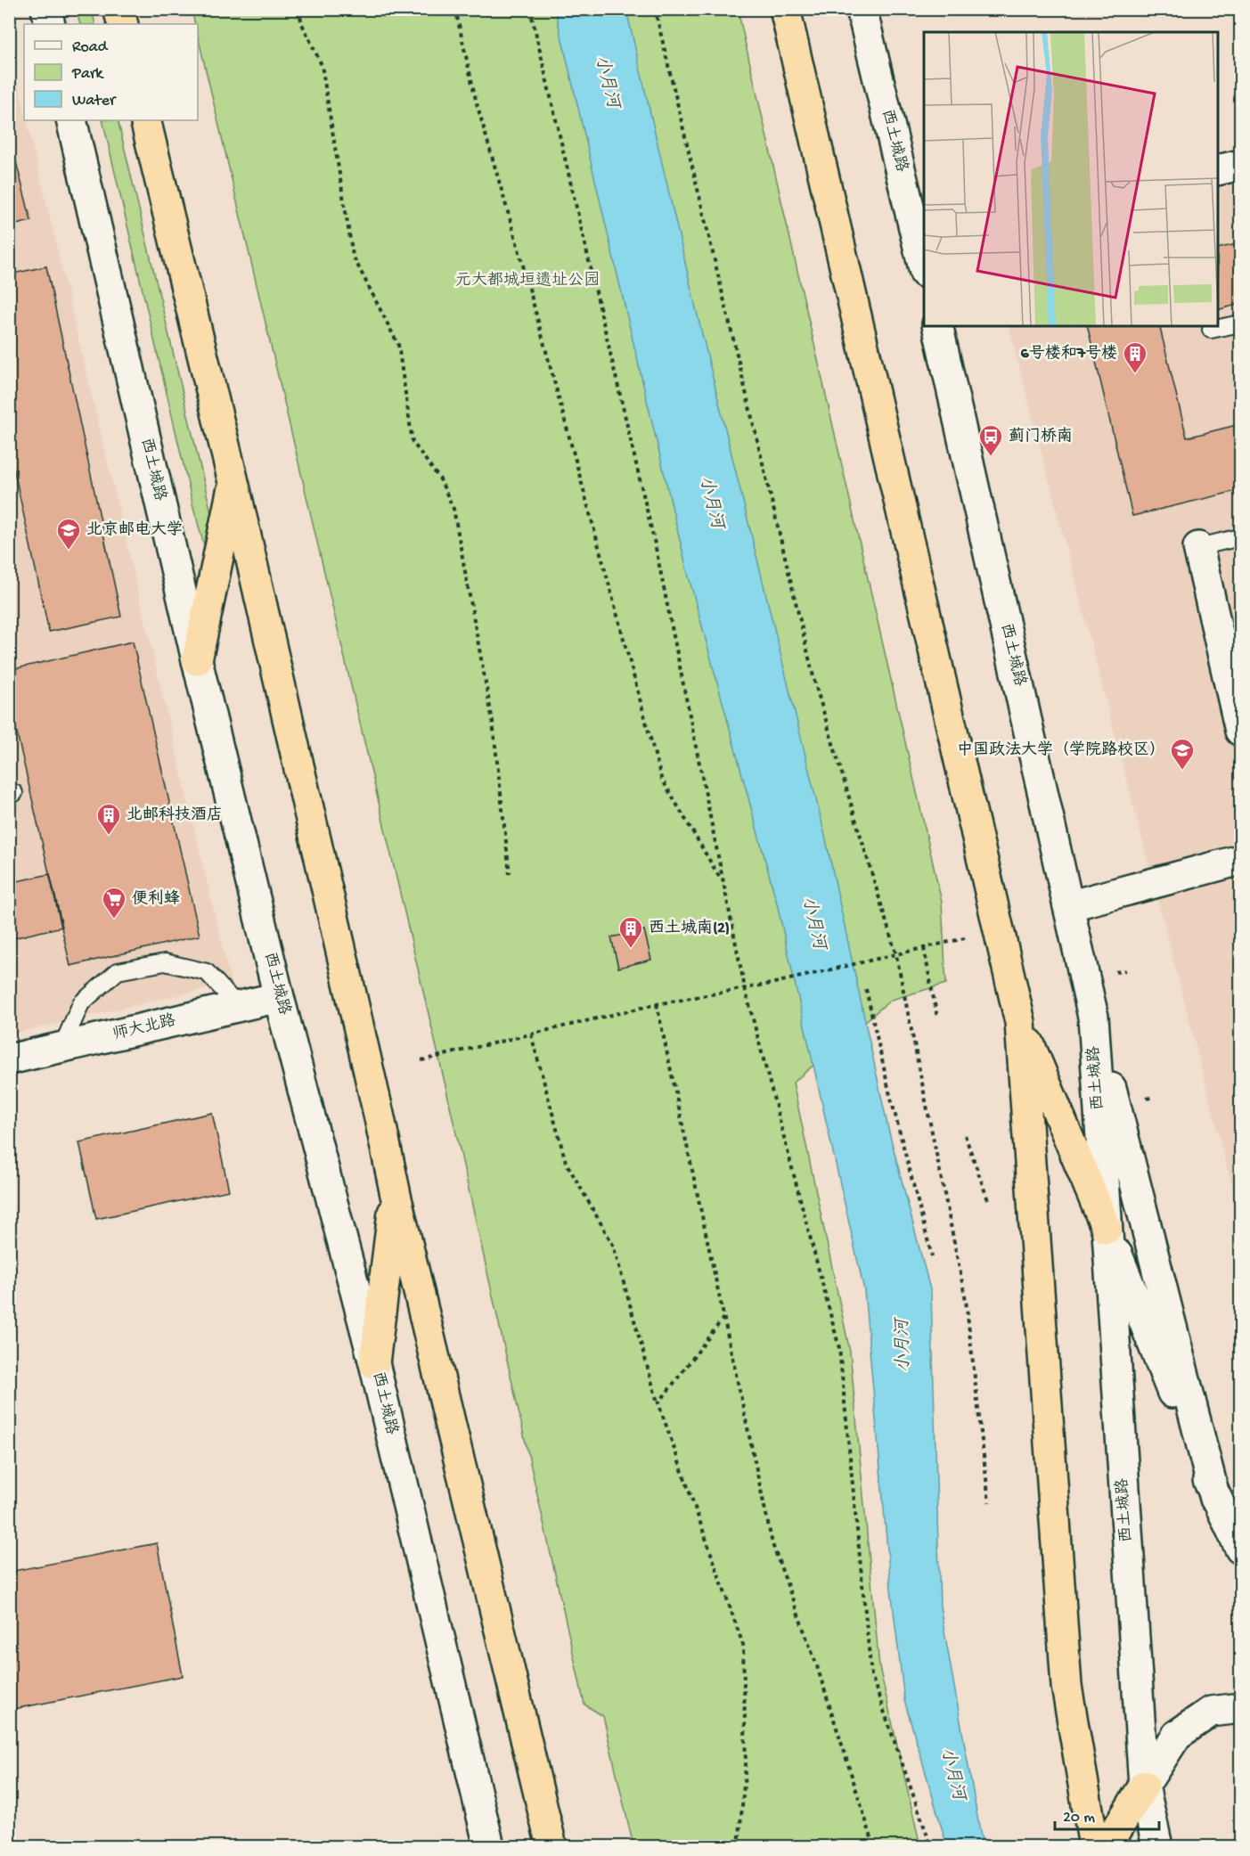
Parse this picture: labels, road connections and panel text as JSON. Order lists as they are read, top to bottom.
{
  "streets": {
    "street": ["西土城路", "师大北路"]
  },
  "crossings": [
    ["西土城路", "师大北路"]
  ],
  "water": ["小月河"],
  "parks": ["元大都城垣遗址公园"],
  "places": {
    "building": ["6号楼和7号楼", "北邮科技酒店", "西土城南(2)"],
    "bus stop": ["蓟门桥南"],
    "school or university": ["北京邮电大学", "中国政法大学（学院路校区）"],
    "supermarket": ["便利蜂"]
  },
  "legend": ["Road", "Park", "Water"],
  "scale_bar": "20 m"
}
